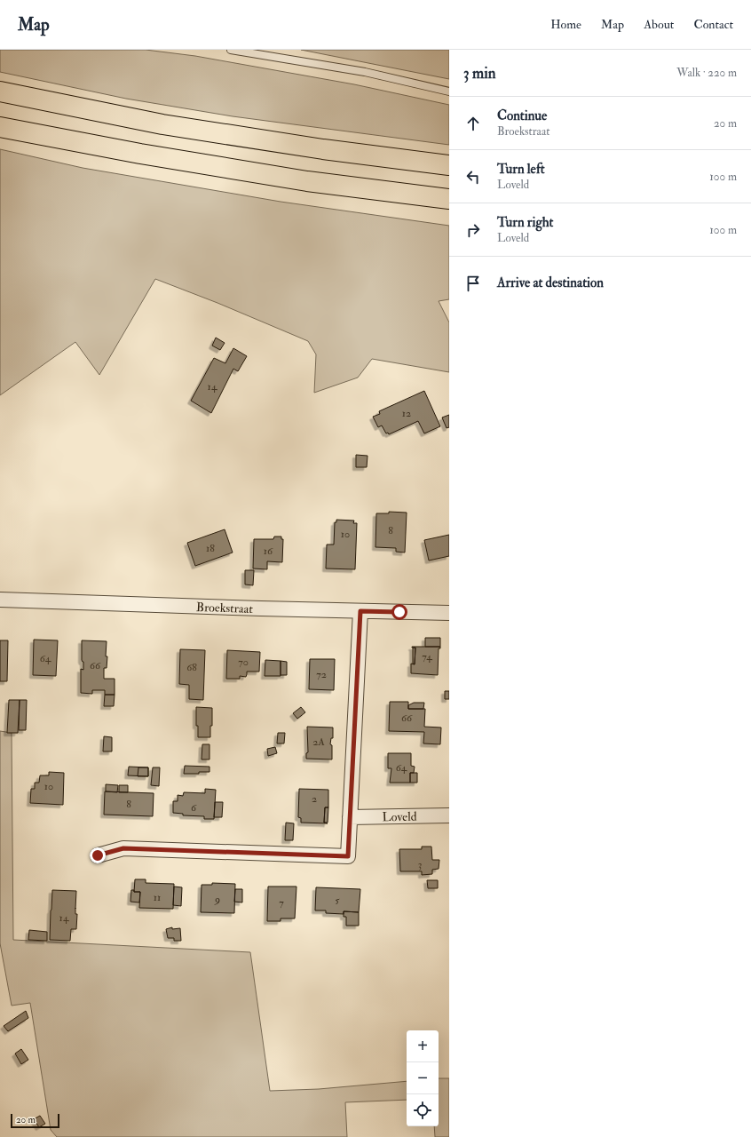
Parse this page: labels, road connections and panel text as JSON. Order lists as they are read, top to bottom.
{
  "streets": {
    "street": ["Broekstraat", "Loveld"]
  },
  "house_numbers": [
    "14",
    "12",
    "8",
    "10",
    "18",
    "16",
    "74",
    "64",
    "70",
    "66",
    "68",
    "72",
    "66",
    "2A",
    "64",
    "10",
    "2",
    "8",
    "6",
    "3",
    "11",
    "9",
    "5",
    "7",
    "14"
  ],
  "scale_bar": "20 m",
  "page": {
    "header": "Map",
    "nav": [
      "Home",
      "Map",
      "About",
      "Contact"
    ],
    "heading": ["3 min", "Walk · 220 m"],
    "list": [
      ["Continue", "Broekstraat", "20 m"],
      ["Turn left", "Loveld", "100 m"],
      ["Turn right", "Loveld", "100 m"],
      "Arrive at destination"
    ],
    "map_buttons": ["+", "−"],
    "scale": "20 m"
  }
}
